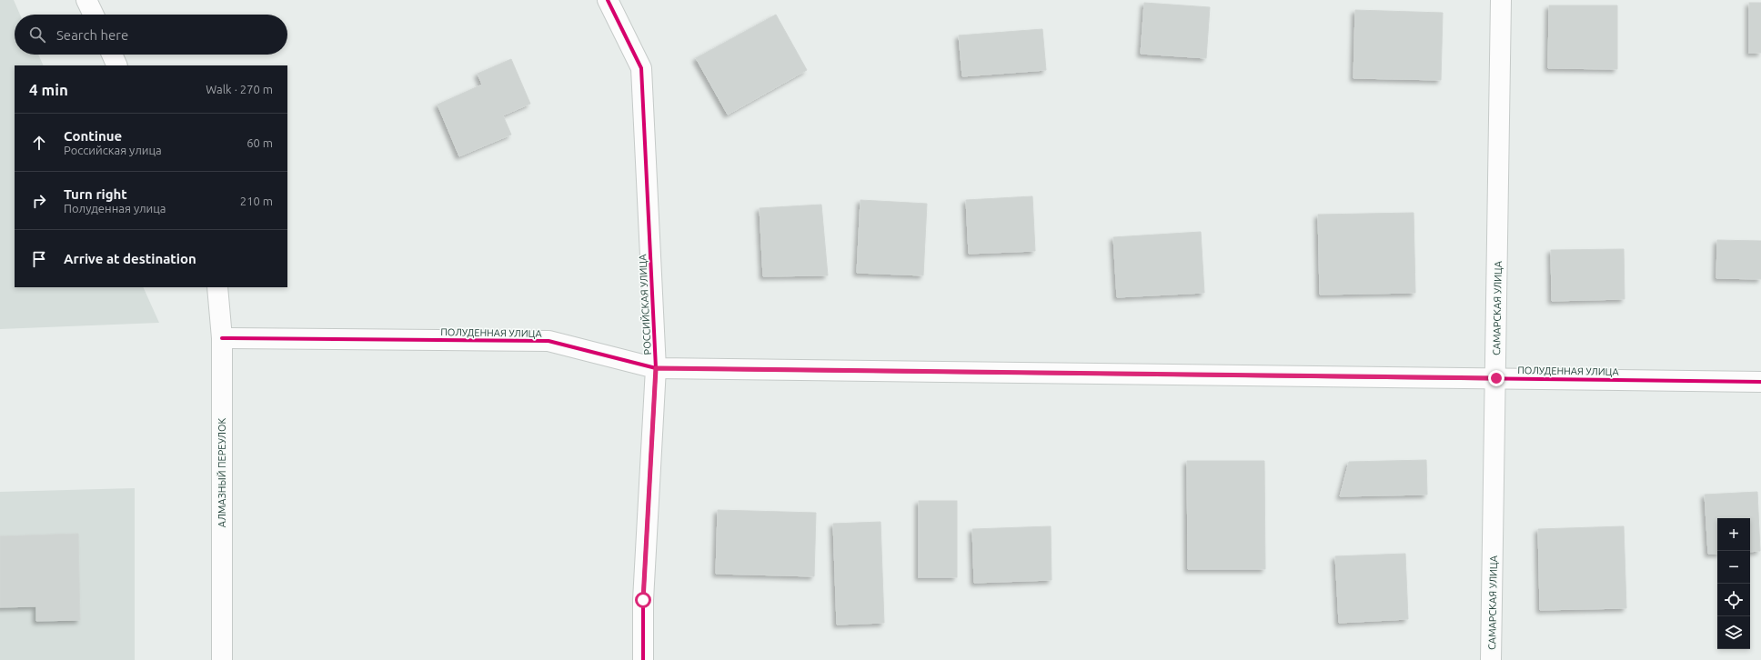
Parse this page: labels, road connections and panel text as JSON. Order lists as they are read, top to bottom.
{
  "streets": {
    "street": [
      "РОССИЙСКАЯ УЛИЦА",
      "САМАРСКАЯ УЛИЦА",
      "ПОЛУДЕННАЯ УЛИЦА",
      "АЛМАЗНЫЙ ПЕРЕУЛОК"
    ]
  },
  "crossings": [
    ["РОССИЙСКАЯ УЛИЦА", "ПОЛУДЕННАЯ УЛИЦА"],
    ["САМАРСКАЯ УЛИЦА", "ПОЛУДЕННАЯ УЛИЦА"],
    ["ПОЛУДЕННАЯ УЛИЦА", "АЛМАЗНЫЙ ПЕРЕУЛОК"]
  ],
  "page": {
    "search": "Search here",
    "heading": ["4 min", "Walk · 270 m"],
    "list": [
      ["Continue", "Российская улица", "60 m"],
      ["Turn right", "Полуденная улица", "210 m"],
      "Arrive at destination"
    ],
    "map_buttons": ["+", "−"]
  }
}
